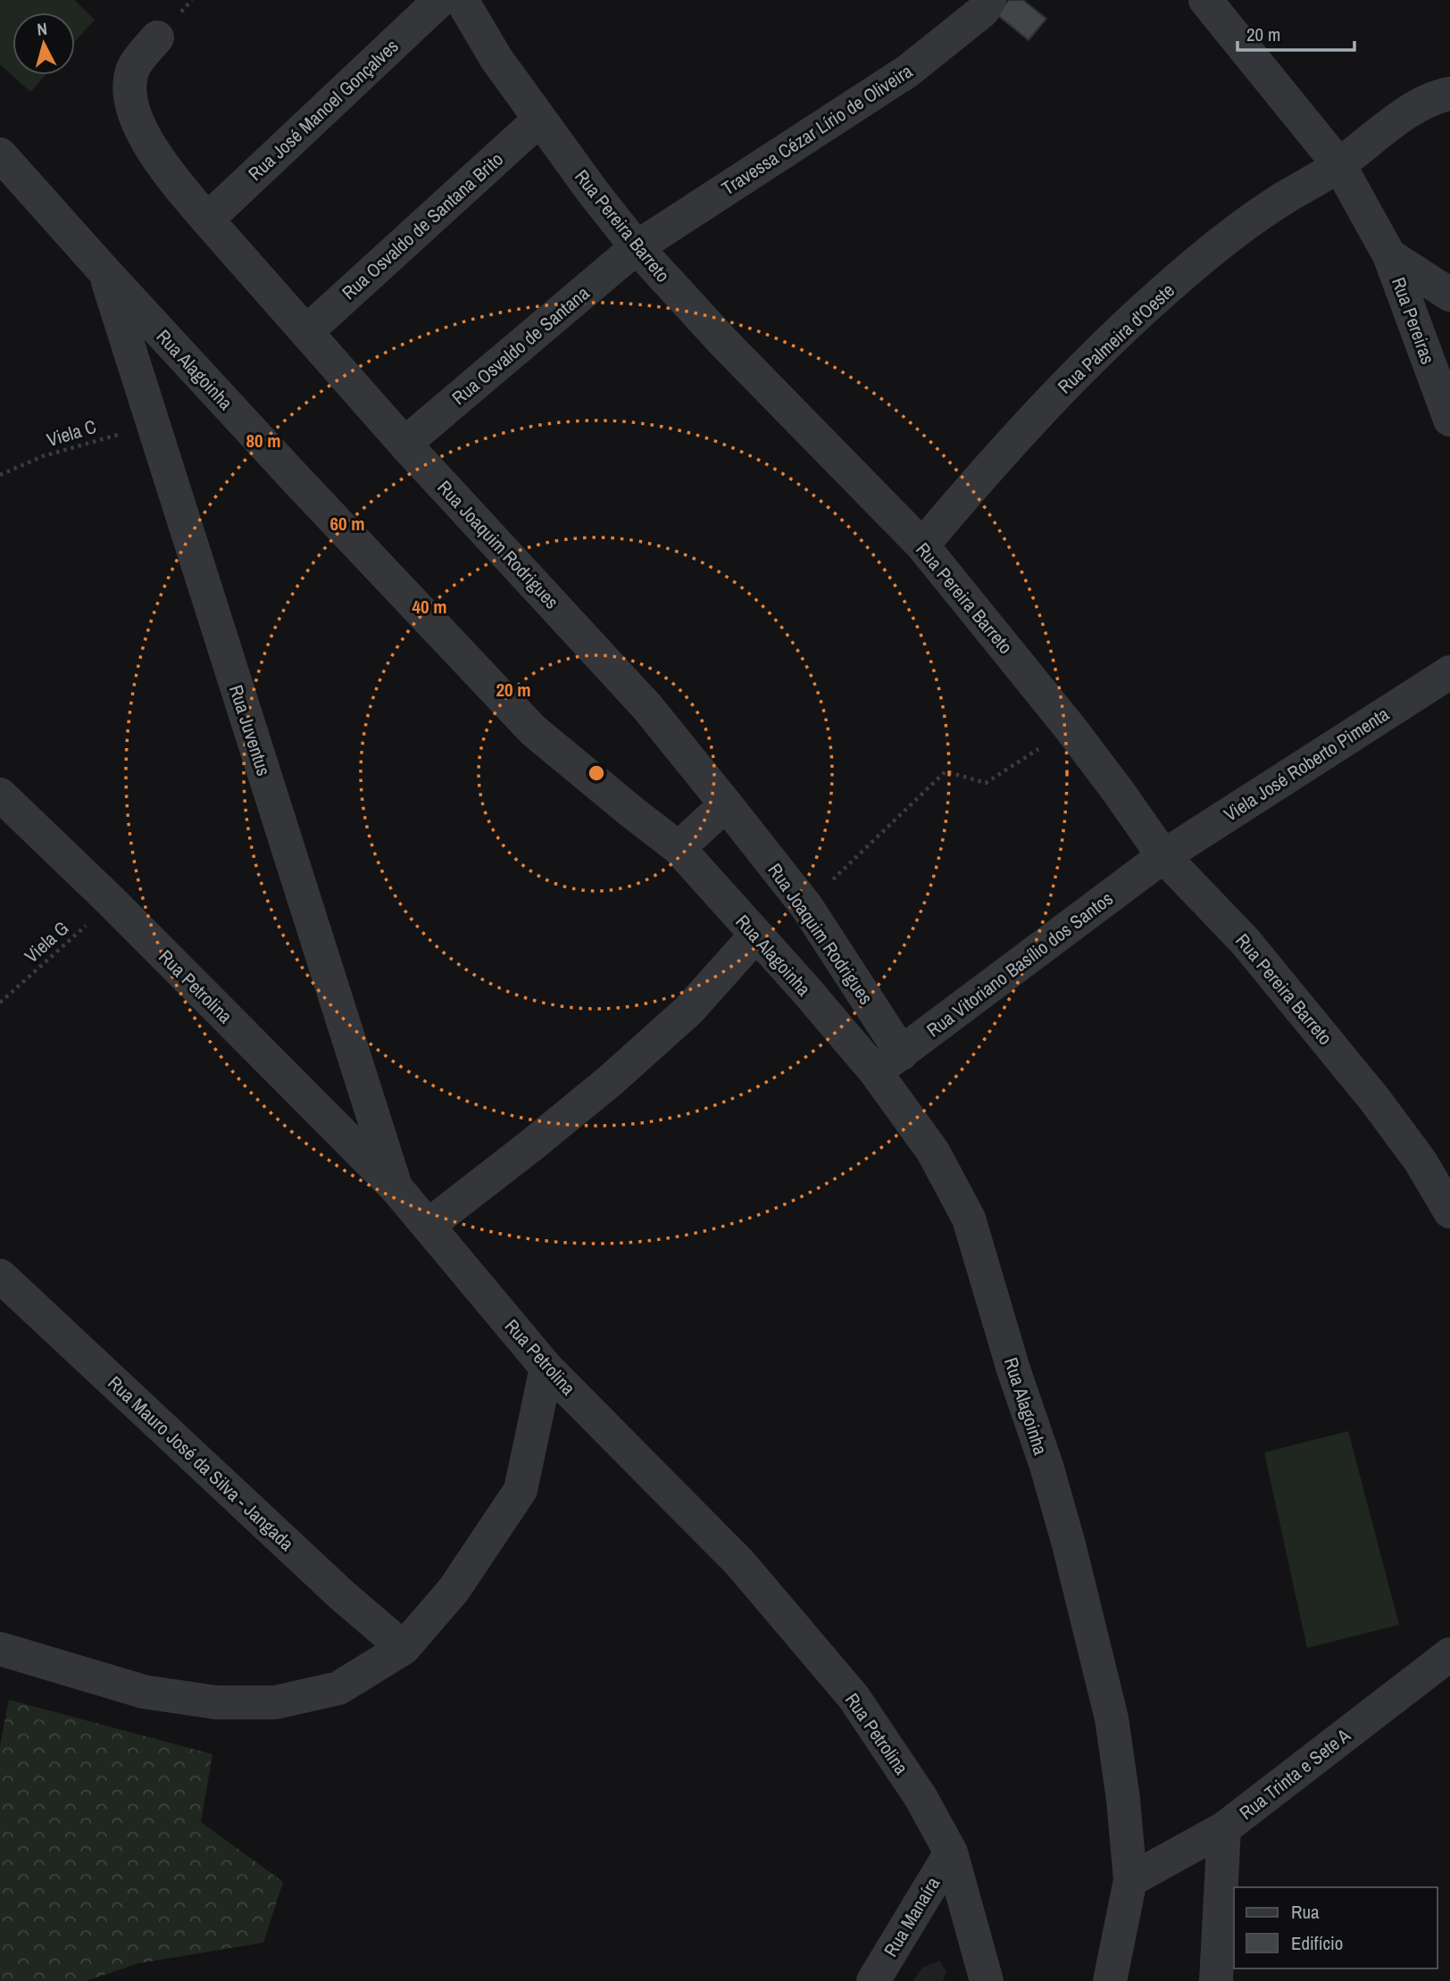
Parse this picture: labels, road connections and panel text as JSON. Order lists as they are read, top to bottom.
{
  "streets": {
    "street": [
      "Rua José Manoel Gonçalves",
      "Travessa Cézar Lírio de Oliveira",
      "Rua Osvaldo de Santana Brito",
      "Rua Pereira Barreto",
      "Rua Pereiras",
      "Rua Palmeira d'Oeste",
      "Rua Osvaldo de Santana",
      "Rua Alagoinha",
      "Rua Joaquim Rodrigues",
      "Rua Juventus",
      "Viela José Roberto Pimenta",
      "Rua Vitoriano Basílio dos Santos",
      "Rua Petrolina",
      "Rua Mauro José da Silva - Jangada",
      "Rua Trinta e Sete A",
      "Rua Manaíra"
    ],
    "path": ["Viela C", "Viela G"]
  },
  "crossings": [
    ["Rua José Manoel Gonçalves", "Rua Joaquim Rodrigues"],
    ["Travessa Cézar Lírio de Oliveira", "Rua Pereira Barreto"],
    ["Travessa Cézar Lírio de Oliveira", "Rua Osvaldo de Santana"],
    ["Rua Osvaldo de Santana Brito", "Rua Pereira Barreto"],
    ["Rua Osvaldo de Santana Brito", "Rua Joaquim Rodrigues"],
    ["Rua Pereira Barreto", "Rua Palmeira d'Oeste"],
    ["Rua Pereira Barreto", "Rua Osvaldo de Santana"],
    ["Rua Pereira Barreto", "Viela José Roberto Pimenta"],
    ["Rua Pereira Barreto", "Rua Vitoriano Basílio dos Santos"],
    ["Rua Pereiras", "Rua Palmeira d'Oeste"],
    ["Rua Osvaldo de Santana", "Rua Joaquim Rodrigues"],
    ["Rua Alagoinha", "Rua Joaquim Rodrigues"],
    ["Rua Alagoinha", "Rua Juventus"],
    ["Rua Alagoinha", "Rua Vitoriano Basílio dos Santos"],
    ["Rua Alagoinha", "Rua Trinta e Sete A"],
    ["Viela C", "Rua Juventus"],
    ["Rua Joaquim Rodrigues", "Rua Vitoriano Basílio dos Santos"],
    ["Rua Juventus", "Rua Petrolina"],
    ["Viela José Roberto Pimenta", "Rua Vitoriano Basílio dos Santos"],
    ["Viela G", "Rua Petrolina"],
    ["Rua Petrolina", "Rua Manaíra"]
  ],
  "legend": ["Rua", "Edifício"],
  "scale_bar": "20 m",
  "north": "top",
  "rings": [
    "80 m",
    "60 m",
    "40 m",
    "20 m"
  ]
}
